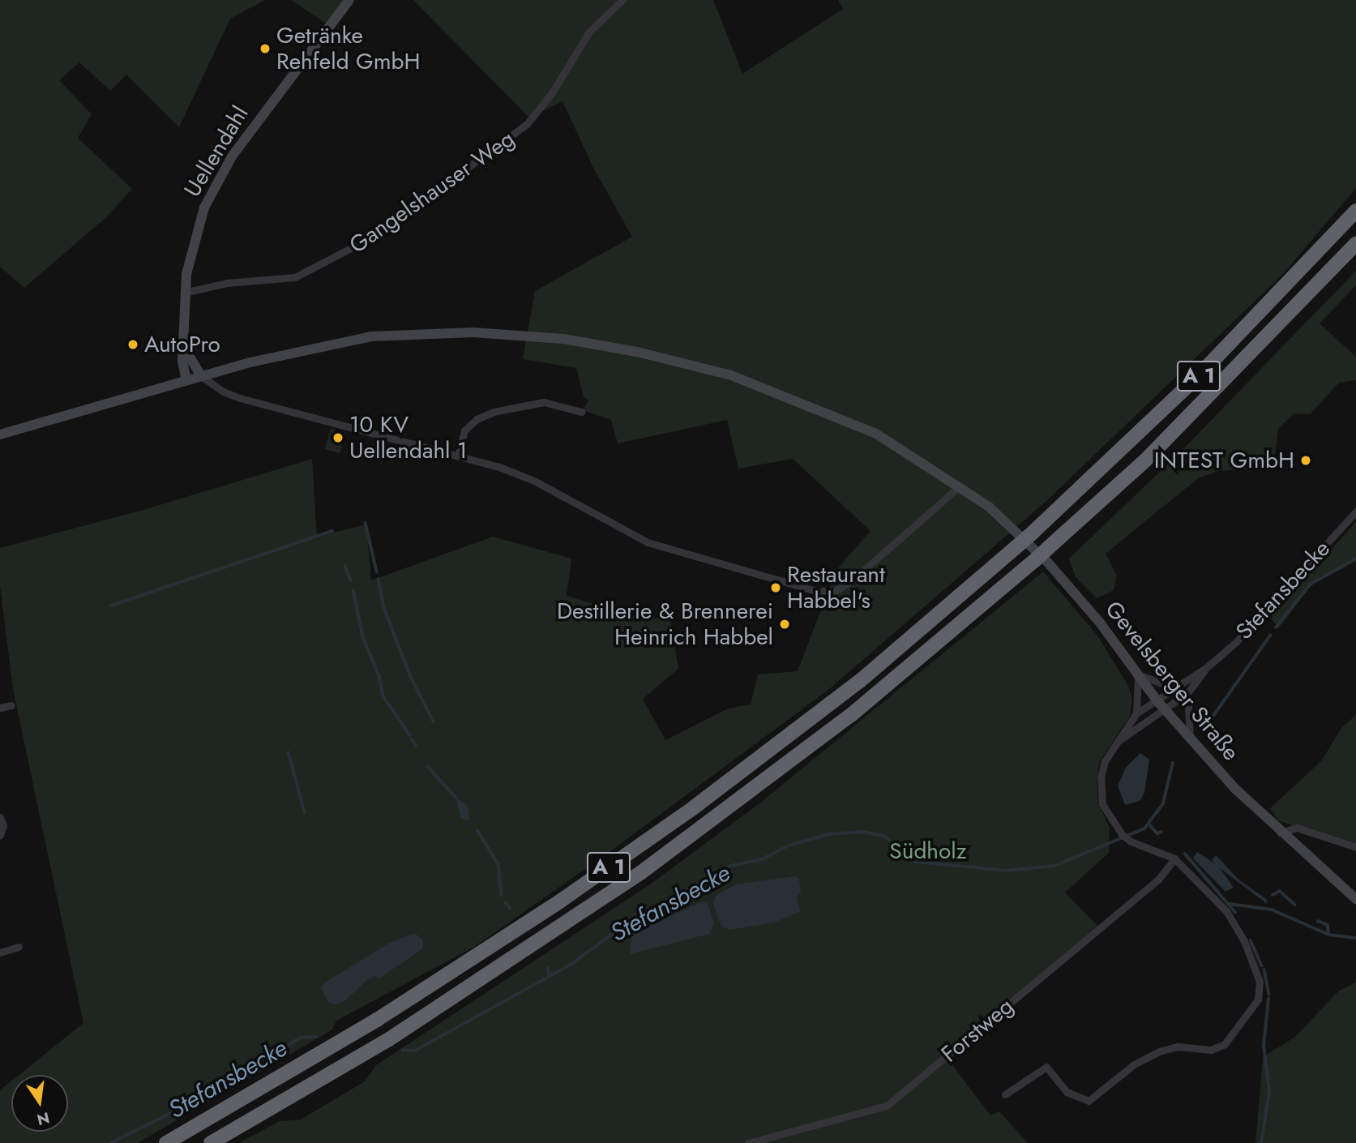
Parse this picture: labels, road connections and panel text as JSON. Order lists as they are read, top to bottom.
{
  "streets": {
    "highway": ["A 1"],
    "main road": ["Uellendahl", "Gevelsberger Straße"],
    "street": ["Gangelshauser Weg", "Stefansbecke", "Forstweg"]
  },
  "crossings": [
    ["Uellendahl", "Gangelshauser Weg"],
    ["Uellendahl", "Gevelsberger Straße"],
    ["Stefansbecke", "Gevelsberger Straße"]
  ],
  "water": ["Stefansbecke"],
  "parks": ["Südholz"],
  "places": [
    "Getränke Rehfeld GmbH",
    "AutoPro",
    "10 KV Uellendahl 1",
    "INTEST GmbH",
    "Restaurant Habbel's",
    "Destillerie & Brennerei Heinrich Habbel"
  ],
  "north": "bottom"
}
